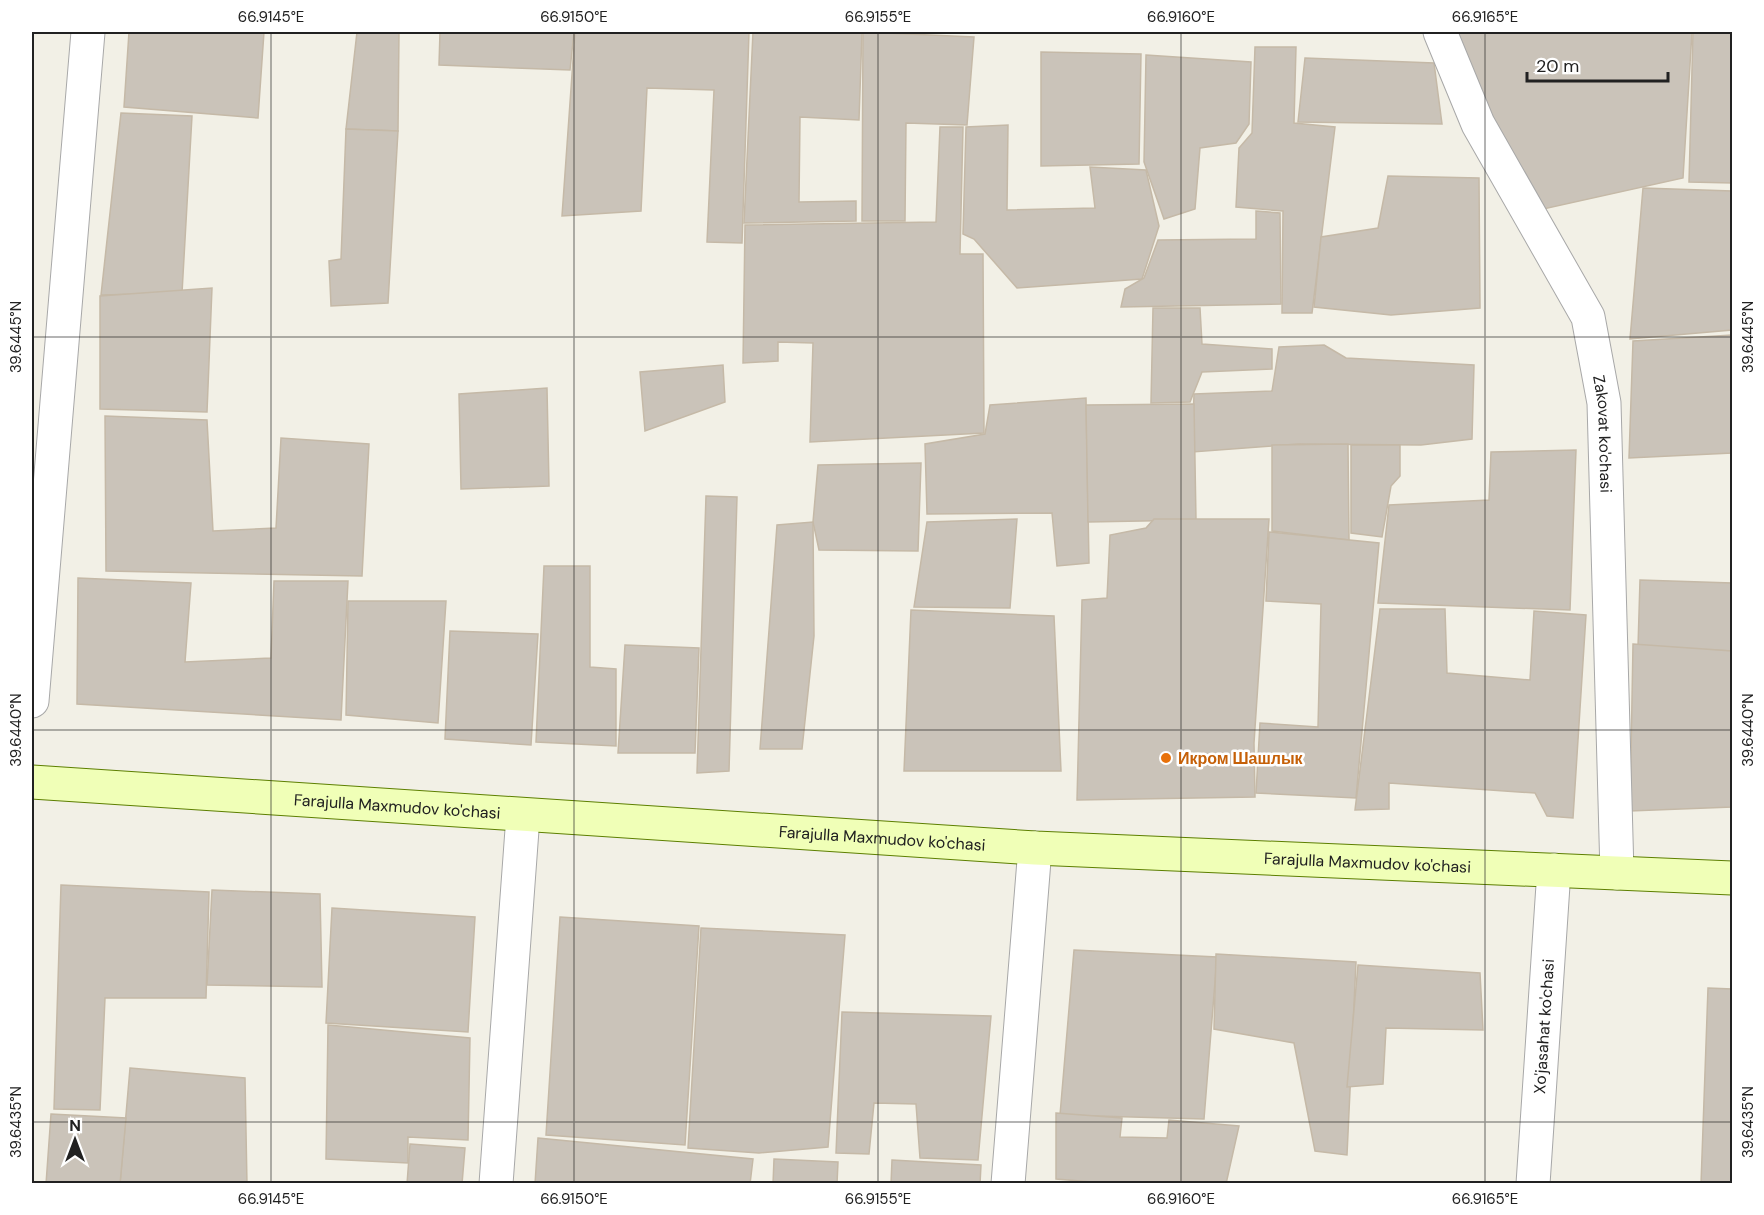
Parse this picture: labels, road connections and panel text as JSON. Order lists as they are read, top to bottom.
{
  "streets": {
    "main road": ["Farajulla Maxmudov ko'chasi"],
    "street": ["Zakovat ko'chasi", "Xo'jasahat ko'chasi"]
  },
  "crossings": [
    ["Zakovat ko'chasi", "Farajulla Maxmudov ko'chasi"],
    ["Farajulla Maxmudov ko'chasi", "Xo'jasahat ko'chasi"]
  ],
  "places": ["Икром Шашлык"],
  "scale_bar": "20 m",
  "north": "top",
  "coordinates": [
    "66.9145°E",
    "66.9150°E",
    "66.9155°E",
    "66.9160°E",
    "66.9165°E",
    "39.6445°N",
    "39.6440°N",
    "39.6435°N"
  ]
}
